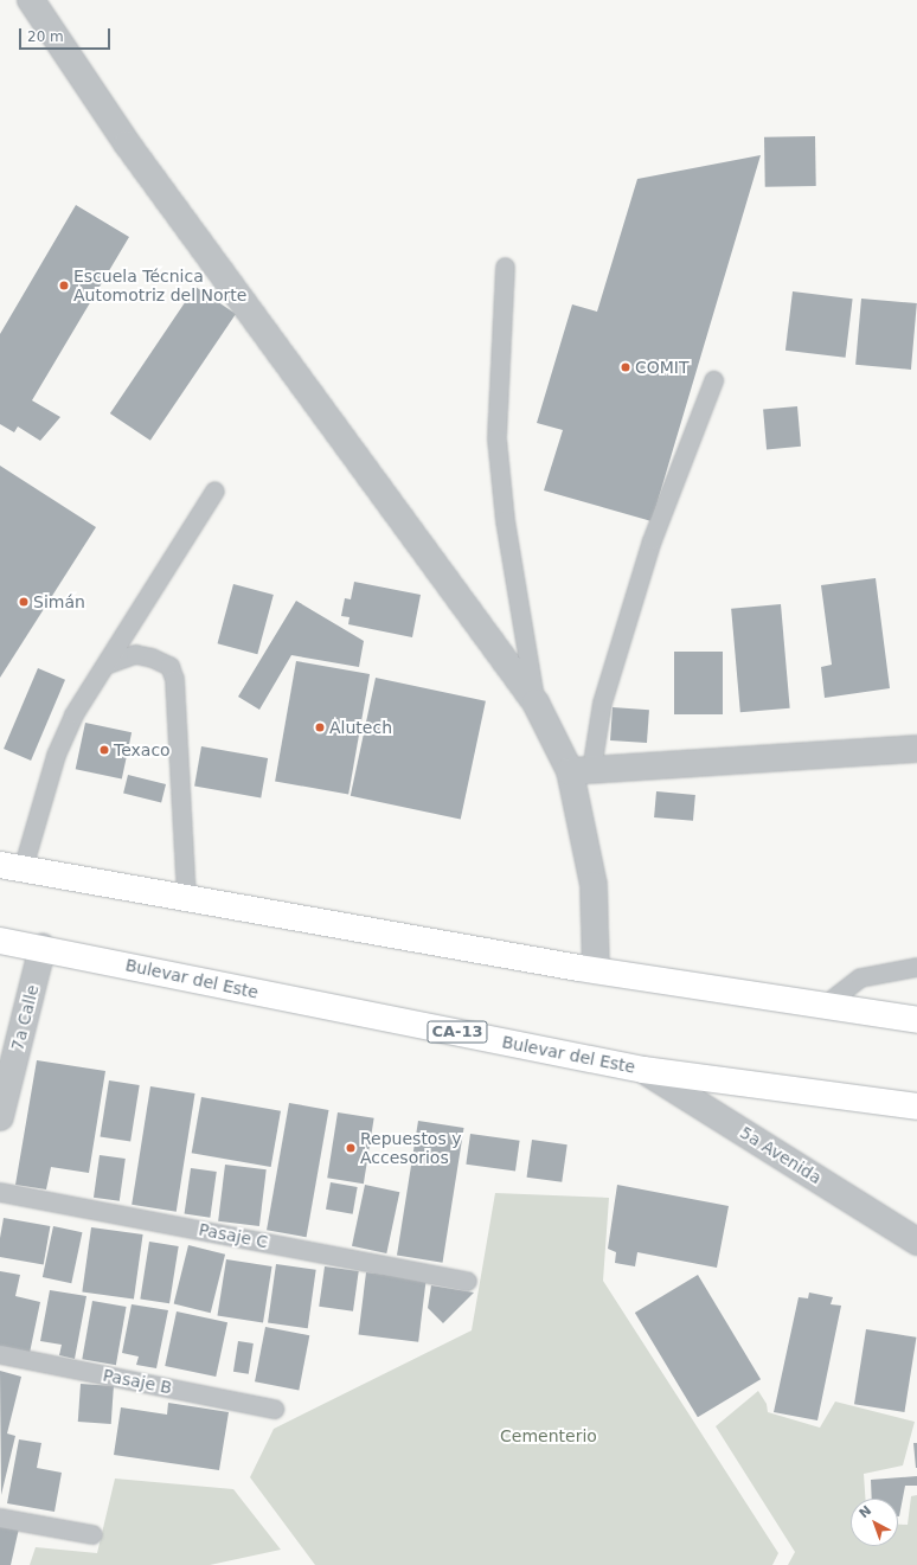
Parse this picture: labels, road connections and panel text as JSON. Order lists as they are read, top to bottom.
{
  "streets": {
    "highway": ["Bulevar del Este", "CA-13"],
    "street": ["7a Calle", "5a Avenida"],
    "lane": ["Pasaje C", "Pasaje B"]
  },
  "crossings": [
    ["Bulevar del Este", "7a Calle"],
    ["Bulevar del Este", "5a Avenida"]
  ],
  "parks": ["Cementerio"],
  "places": [
    "Escuela Técnica Automotriz del Norte",
    "COMIT",
    "Simán",
    "Alutech",
    "Texaco",
    "Repuestos y Accesorios"
  ],
  "scale_bar": "20 m",
  "north": "top left"
}
